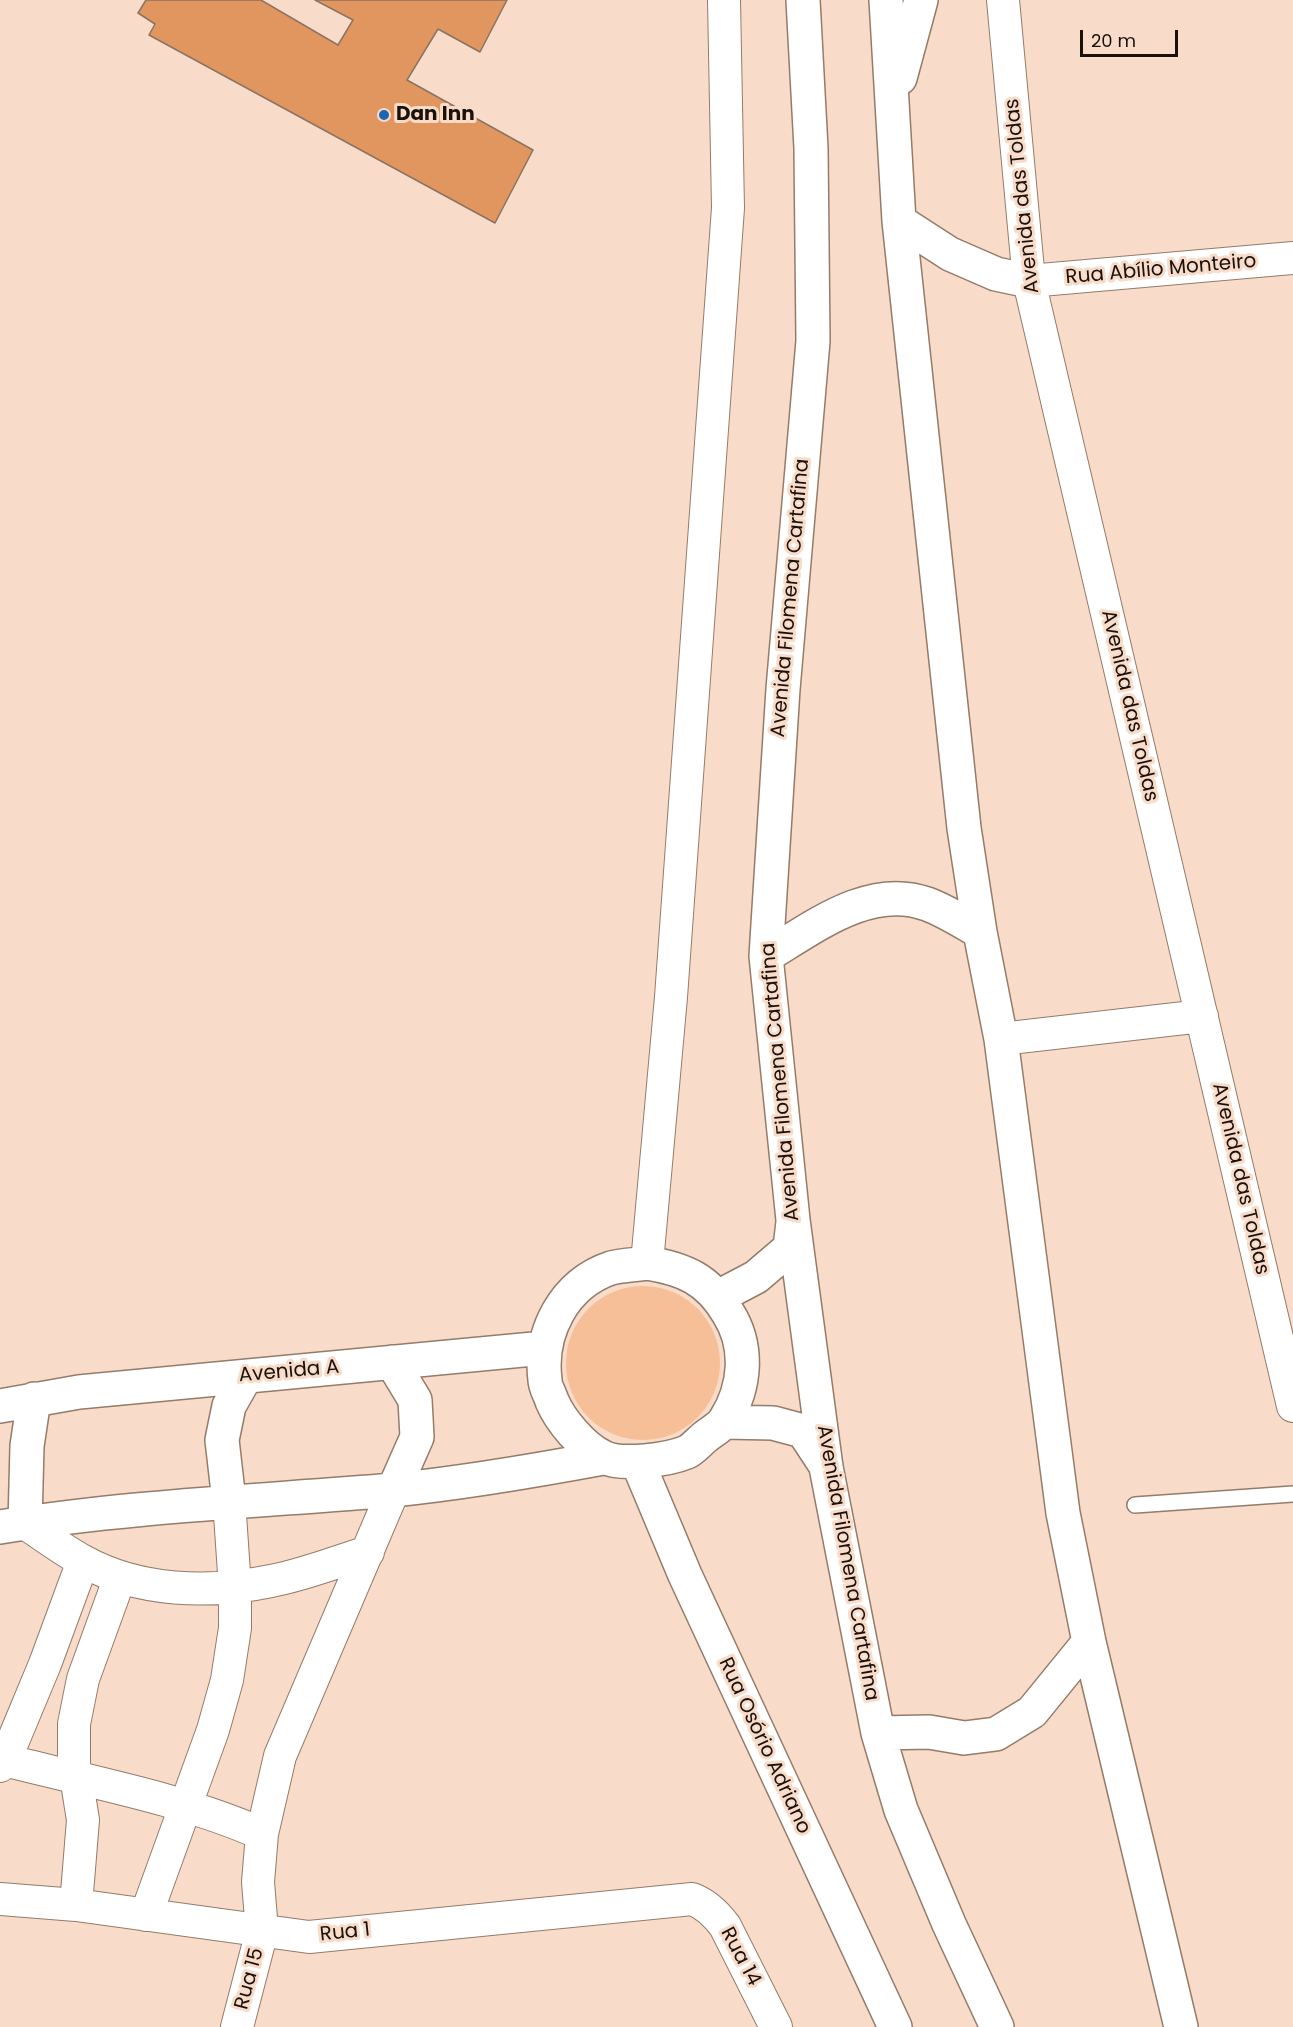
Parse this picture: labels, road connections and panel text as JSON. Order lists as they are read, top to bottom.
{
  "streets": {
    "main road": ["Avenida Filomena Cartafina", "Avenida A", "Rua Osório Adriano"],
    "street": [
      "Avenida das Toldas",
      "Rua Abílio Monteiro",
      "Rua 1",
      "Rua 14",
      "Rua 15"
    ]
  },
  "crossings": [
    ["Avenida das Toldas", "Rua Abílio Monteiro"],
    ["Avenida A", "Rua Osório Adriano"],
    ["Rua 1", "Rua 14"],
    ["Rua 1", "Rua 15"]
  ],
  "places": ["Dan Inn"],
  "scale_bar": "20 m"
}
